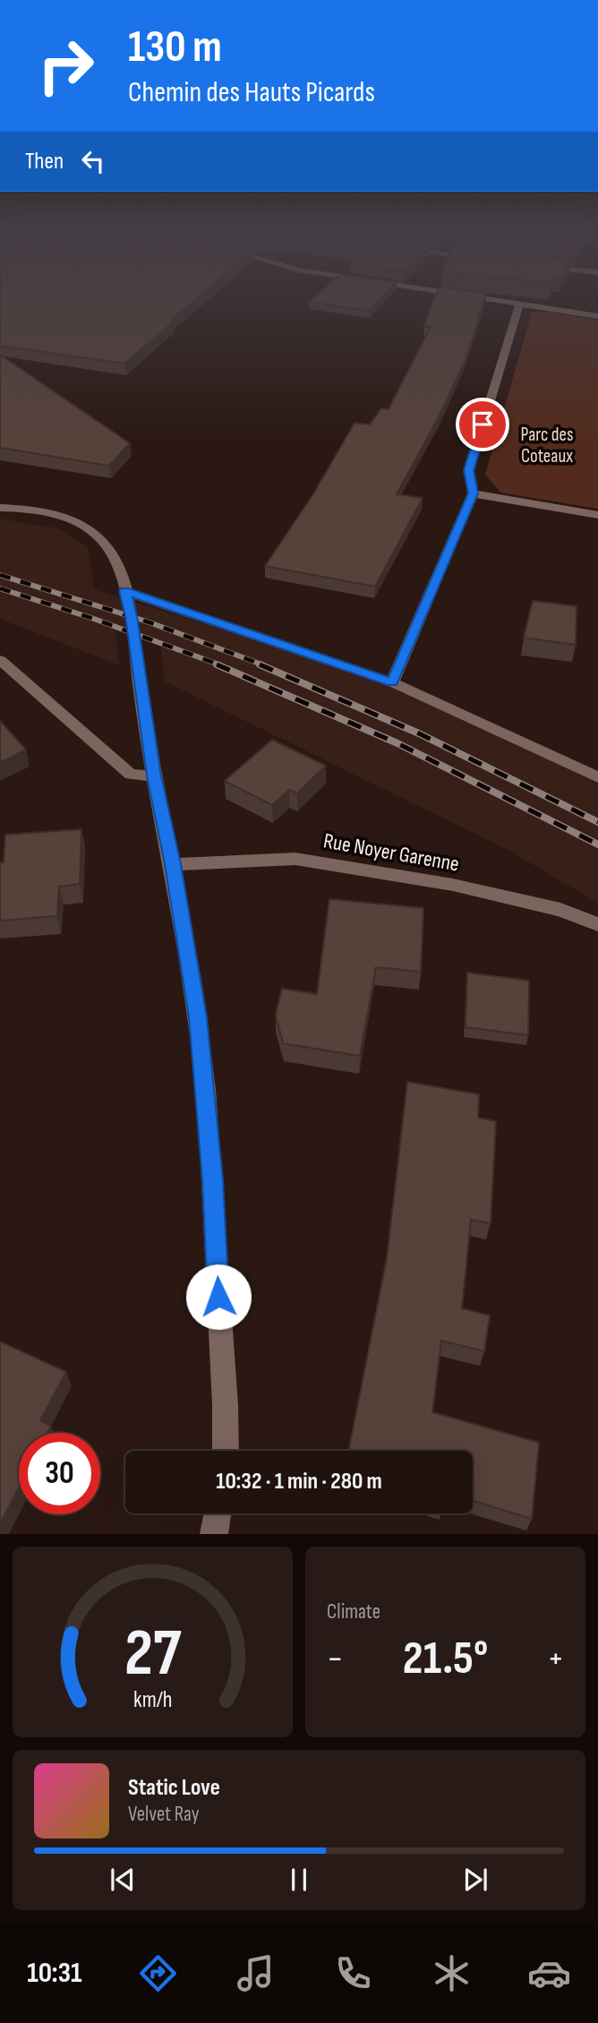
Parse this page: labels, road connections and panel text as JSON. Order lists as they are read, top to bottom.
{
  "streets": {
    "street": ["Rue Noyer Garenne"]
  },
  "parks": ["Parc des Coteaux"],
  "page": {
    "turn": ["130 m", "Chemin des Hauts Picards"],
    "then": "Then",
    "limit": "30",
    "trip": "10:32 · 1 min · 280 m",
    "tile": "Climate",
    "heat": ["−", "21.5°", "+"],
    "song": ["Static Love", "Velvet Ray"],
    "tabs": "10:31",
    "gauge": ["27", "km/h"]
  }
}
